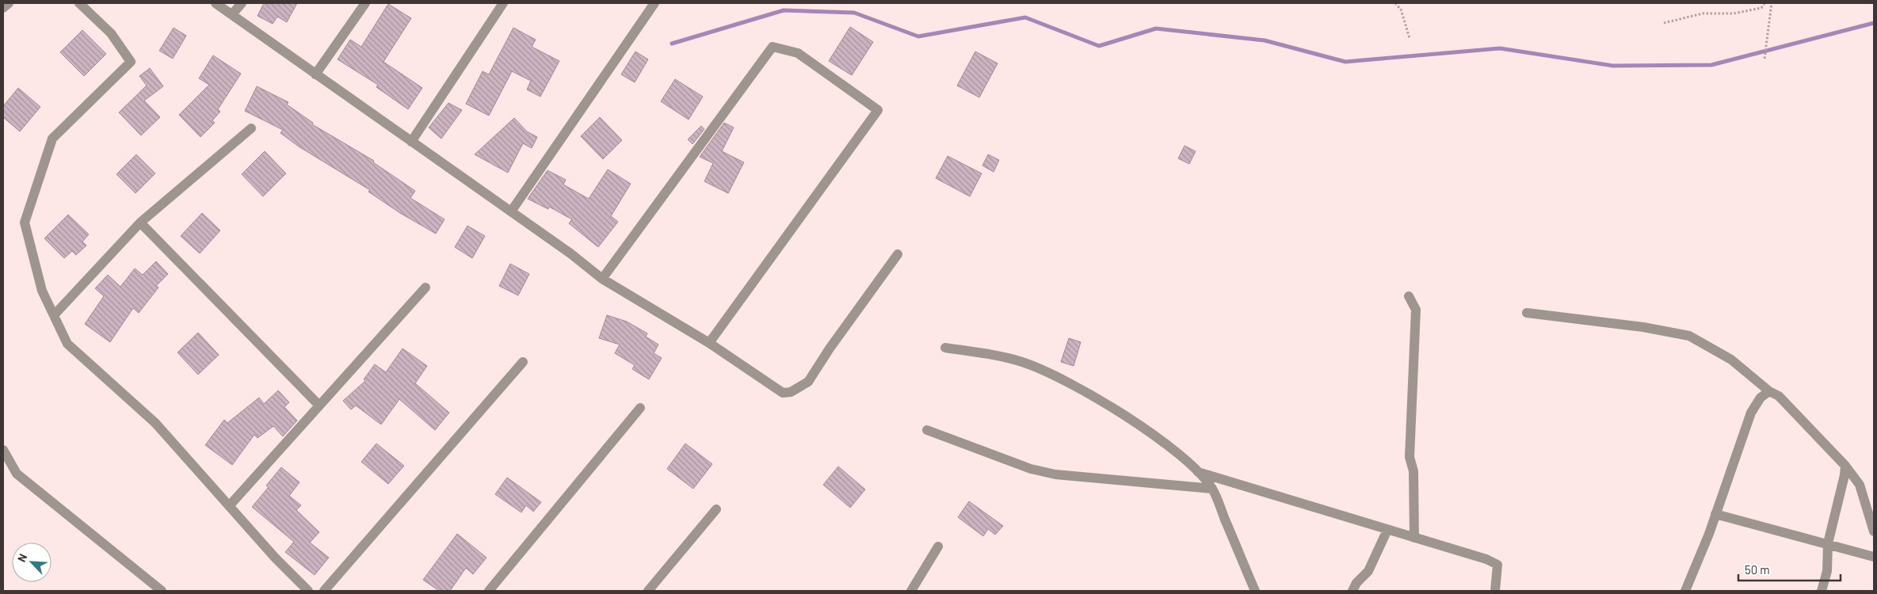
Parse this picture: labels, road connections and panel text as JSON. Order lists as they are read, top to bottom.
{
  "scale_bar": "50 m",
  "north": "top left"
}
